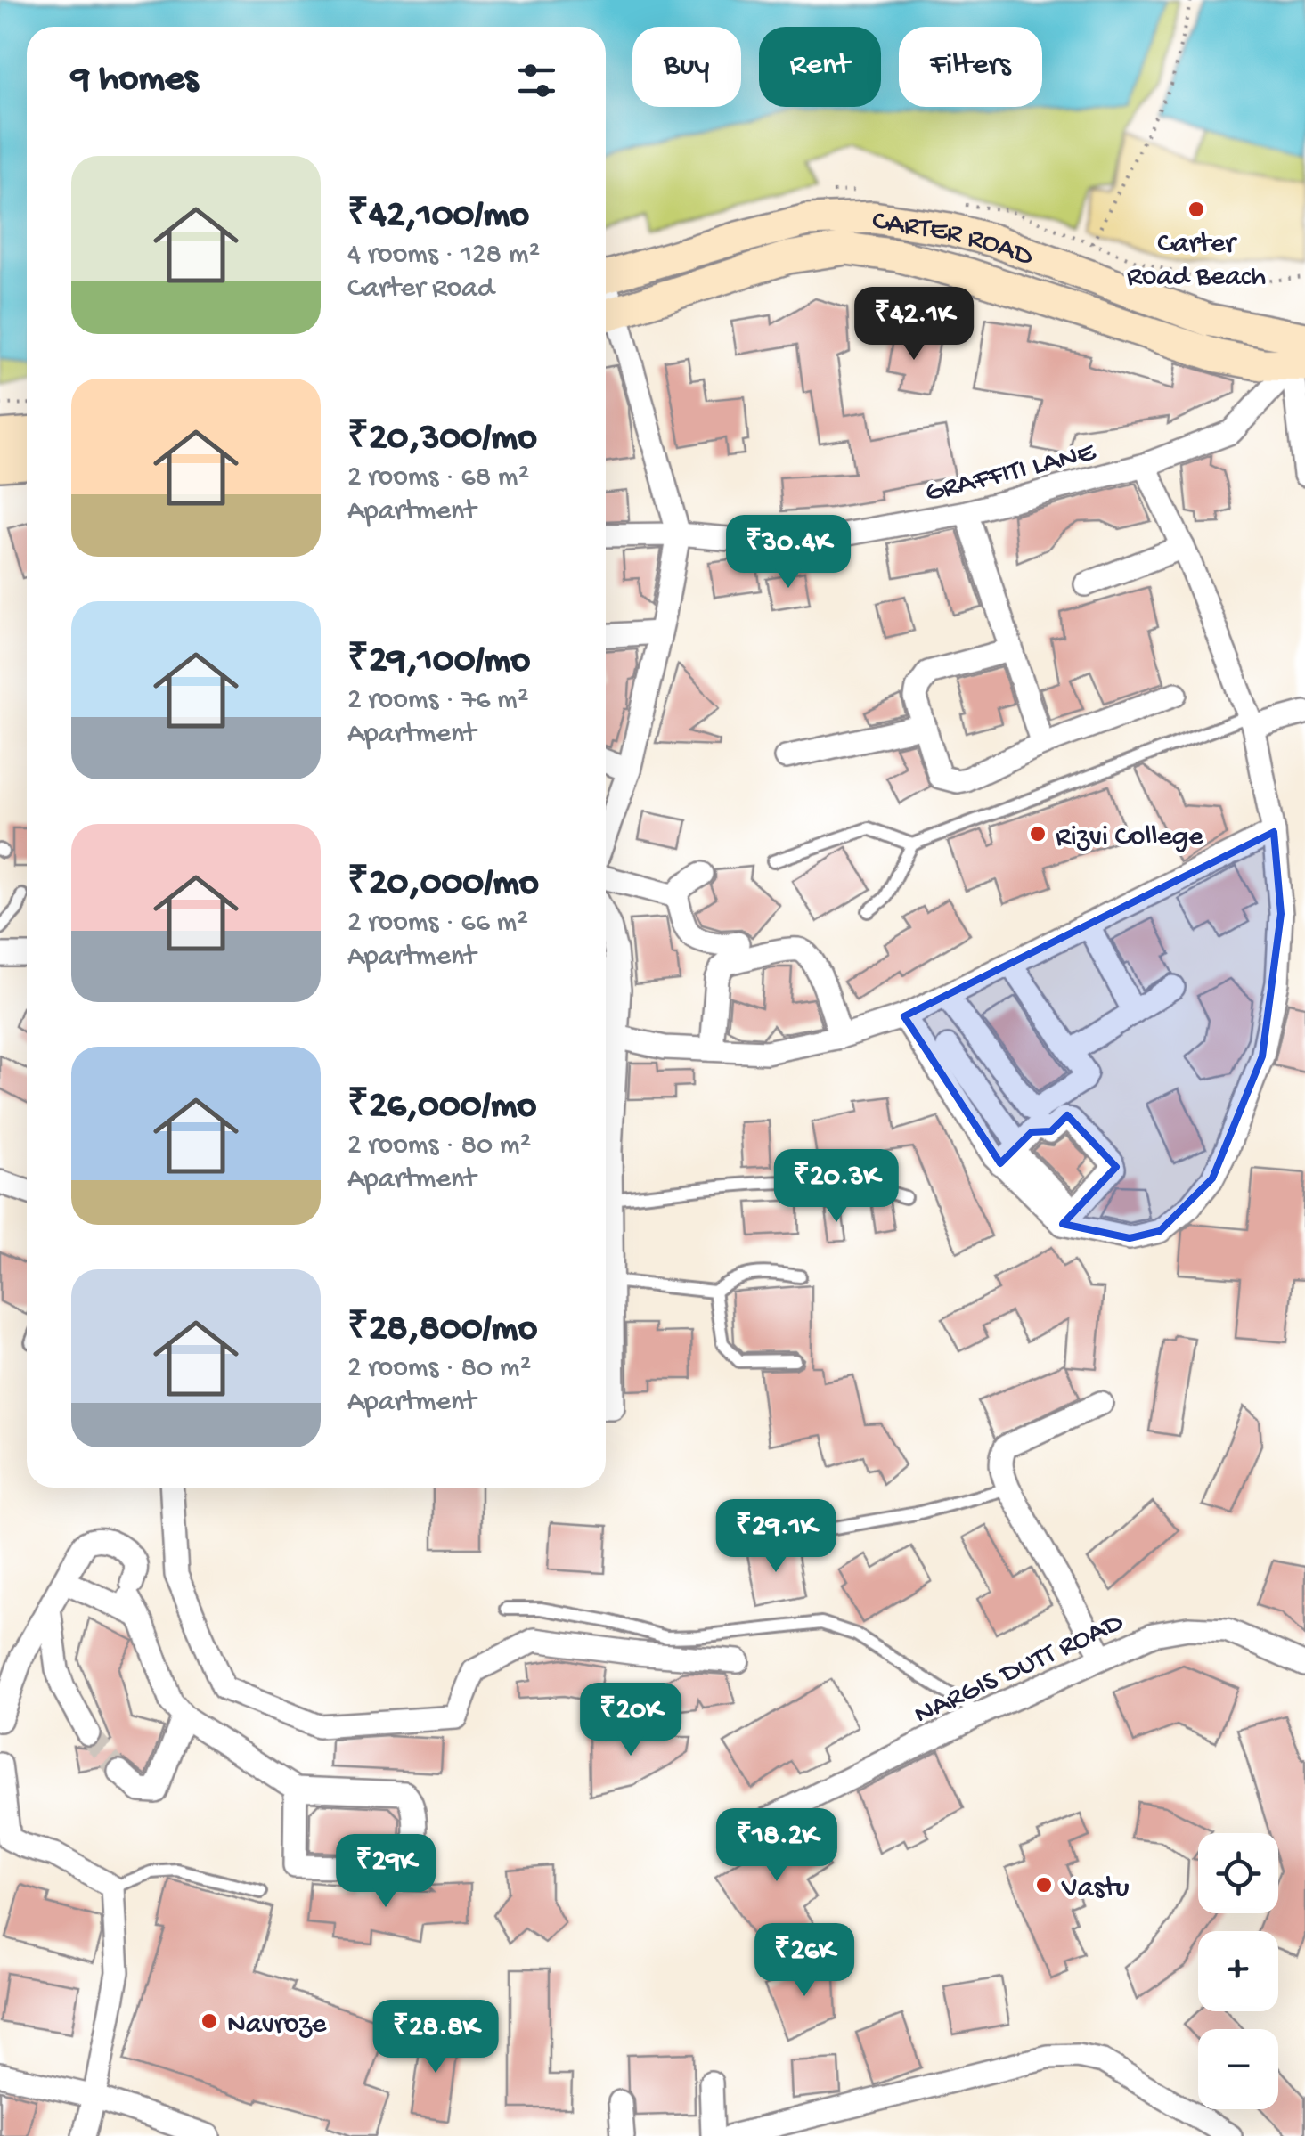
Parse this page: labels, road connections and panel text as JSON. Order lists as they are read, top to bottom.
{
  "streets": {
    "main road": ["CARTER ROAD"],
    "street": ["GRAFFITI LANE", "NARGIS DUTT ROAD"]
  },
  "crossings": [
    ["CARTER ROAD", "GRAFFITI LANE"]
  ],
  "places": [
    "Carter Road Beach",
    "Rizvi College",
    "Vastu",
    "Navroze"
  ],
  "page": {
    "chip": ["Buy", "Rent", "Filters"],
    "heading": "9 homes",
    "list": [
      {
        "name": "₹42,100/mo",
        "note": "4 rooms · 128 m² · Carter Road"
      },
      {
        "name": "₹20,300/mo",
        "note": "2 rooms · 68 m² · Apartment"
      },
      {
        "name": "₹29,100/mo",
        "note": "2 rooms · 76 m² · Apartment"
      },
      {
        "name": "₹20,000/mo",
        "note": "2 rooms · 66 m² · Apartment"
      },
      {
        "name": "₹26,000/mo",
        "note": "2 rooms · 80 m² · Apartment"
      },
      {
        "name": "₹28,800/mo",
        "note": "2 rooms · 80 m² · Apartment"
      }
    ],
    "price": [
      "₹42.1K",
      "₹30.4K",
      "₹20.3K",
      "₹29.1K",
      "₹20K",
      "₹18.2K",
      "₹29K",
      "₹26K",
      "₹28.8K"
    ],
    "map_buttons": ["+", "−"]
  }
}
